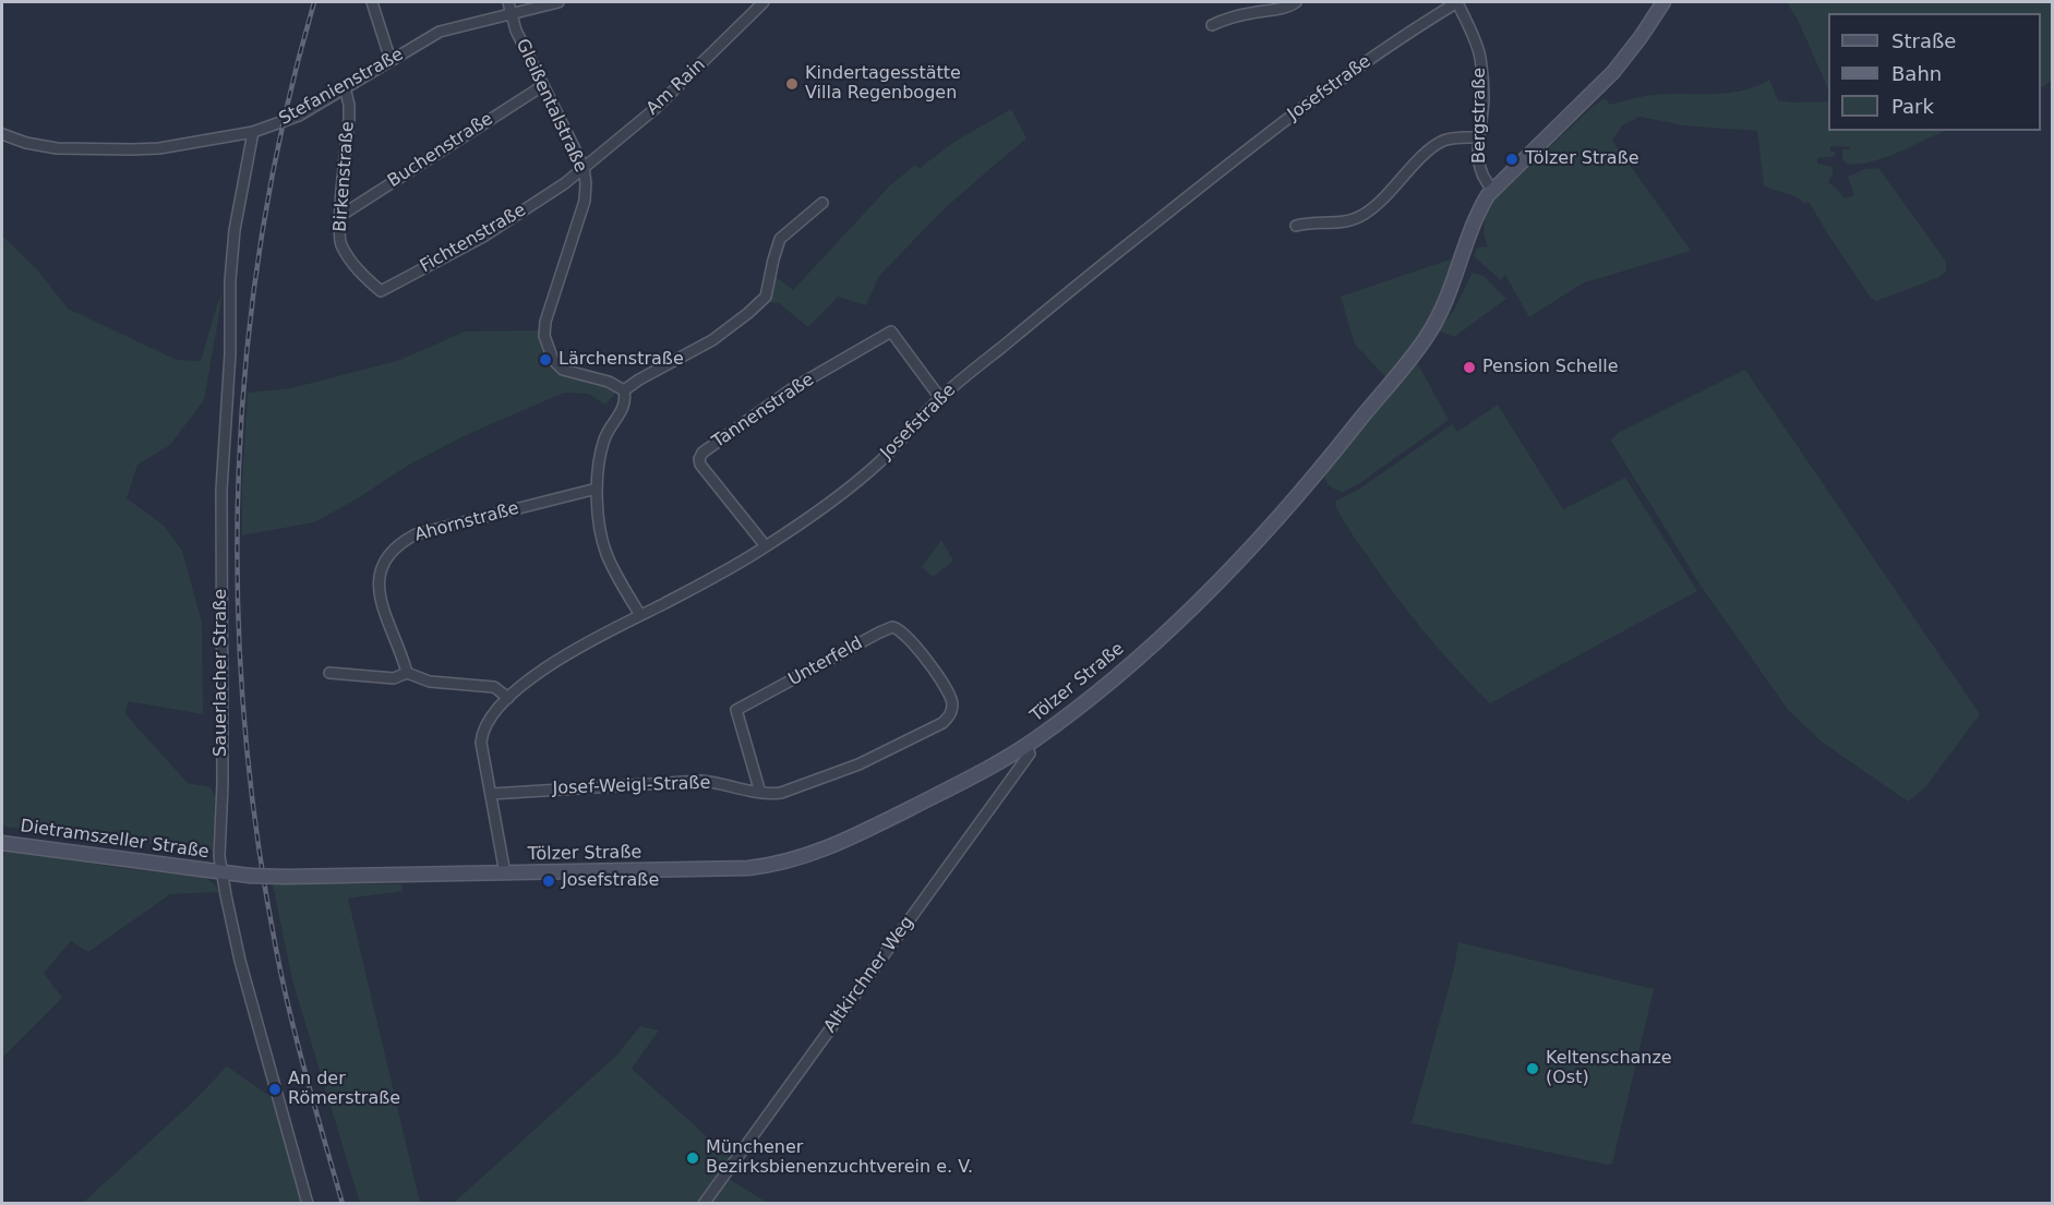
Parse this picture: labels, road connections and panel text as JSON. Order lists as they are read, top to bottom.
{
  "streets": {
    "main road": ["Tölzer Straße", "Dietramszeller Straße"],
    "street": [
      "Stefanienstraße",
      "Am Rain",
      "Josefstraße",
      "Gleißentalstraße",
      "Bergstraße",
      "Buchenstraße",
      "Birkenstraße",
      "Fichtenstraße",
      "Tannenstraße",
      "Ahornstraße",
      "Unterfeld",
      "Sauerlacher Straße",
      "Josef-Weigl-Straße",
      "Altkirchner Weg"
    ]
  },
  "crossings": [
    ["Stefanienstraße", "Gleißentalstraße"],
    ["Stefanienstraße", "Birkenstraße"],
    ["Stefanienstraße", "Sauerlacher Straße"],
    ["Am Rain", "Gleißentalstraße"],
    ["Am Rain", "Fichtenstraße"],
    ["Josefstraße", "Bergstraße"],
    ["Josefstraße", "Tannenstraße"],
    ["Josefstraße", "Tölzer Straße"],
    ["Josefstraße", "Josef-Weigl-Straße"],
    ["Gleißentalstraße", "Buchenstraße"],
    ["Gleißentalstraße", "Fichtenstraße"],
    ["Bergstraße", "Tölzer Straße"],
    ["Buchenstraße", "Birkenstraße"],
    ["Birkenstraße", "Fichtenstraße"],
    ["Unterfeld", "Josef-Weigl-Straße"],
    ["Sauerlacher Straße", "Tölzer Straße"],
    ["Sauerlacher Straße", "Dietramszeller Straße"],
    ["Tölzer Straße", "Dietramszeller Straße"],
    ["Tölzer Straße", "Altkirchner Weg"]
  ],
  "places": [
    "Kindertagesstätte Villa Regenbogen",
    "Tölzer Straße",
    "Lärchenstraße",
    "Pension Schelle",
    "Josefstraße",
    "Keltenschanze (Ost)",
    "An der Römerstraße",
    "Münchener Bezirksbienenzuchtverein e. V."
  ],
  "legend": ["Straße", "Bahn", "Park"]
}
